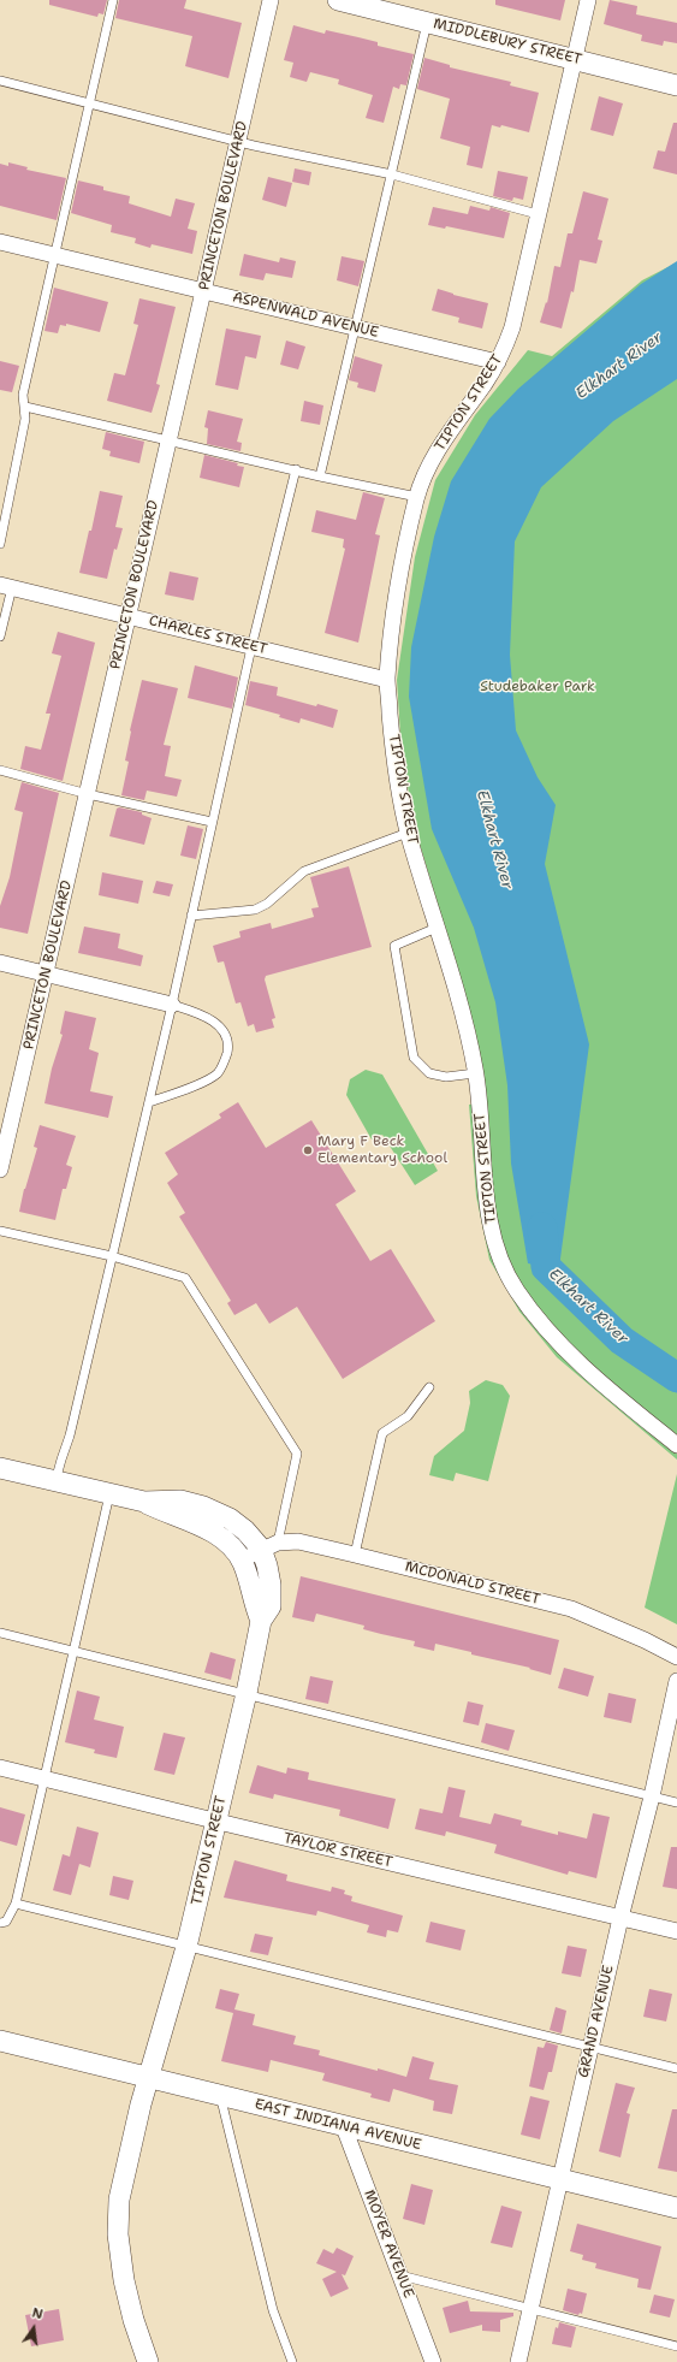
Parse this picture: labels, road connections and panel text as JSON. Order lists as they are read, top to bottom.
{
  "streets": {
    "street": [
      "MIDDLEBURY STREET",
      "PRINCETON BOULEVARD",
      "ASPENWALD AVENUE",
      "TIPTON STREET",
      "CHARLES STREET",
      "MCDONALD STREET",
      "TAYLOR STREET",
      "GRAND AVENUE",
      "EAST INDIANA AVENUE",
      "MOYER AVENUE"
    ]
  },
  "crossings": [
    ["MIDDLEBURY STREET", "TIPTON STREET"],
    ["PRINCETON BOULEVARD", "ASPENWALD AVENUE"],
    ["PRINCETON BOULEVARD", "CHARLES STREET"],
    ["ASPENWALD AVENUE", "TIPTON STREET"],
    ["TIPTON STREET", "CHARLES STREET"],
    ["TIPTON STREET", "MCDONALD STREET"],
    ["TIPTON STREET", "TAYLOR STREET"],
    ["TIPTON STREET", "EAST INDIANA AVENUE"],
    ["TAYLOR STREET", "GRAND AVENUE"],
    ["GRAND AVENUE", "EAST INDIANA AVENUE"],
    ["EAST INDIANA AVENUE", "MOYER AVENUE"]
  ],
  "water": ["Elkhart River"],
  "parks": ["Studebaker Park"],
  "places": ["Mary F Beck Elementary School"],
  "north": "top"
}
